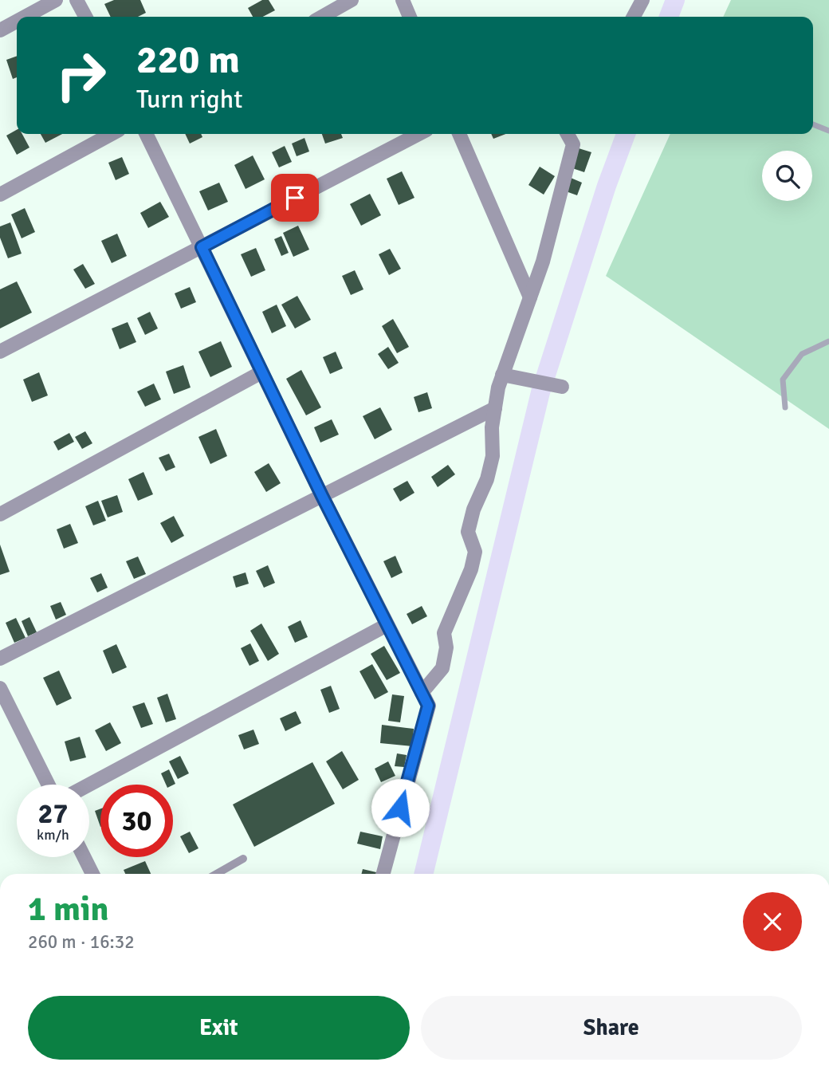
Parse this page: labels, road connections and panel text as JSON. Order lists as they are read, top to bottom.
{
  "page": {
    "turn": ["220 m", "Turn right"],
    "speed": "27 km/h",
    "limit": "30",
    "heading": ["1 min", "260 m · 16:32"],
    "buttons": ["Exit", "Share"]
  }
}
